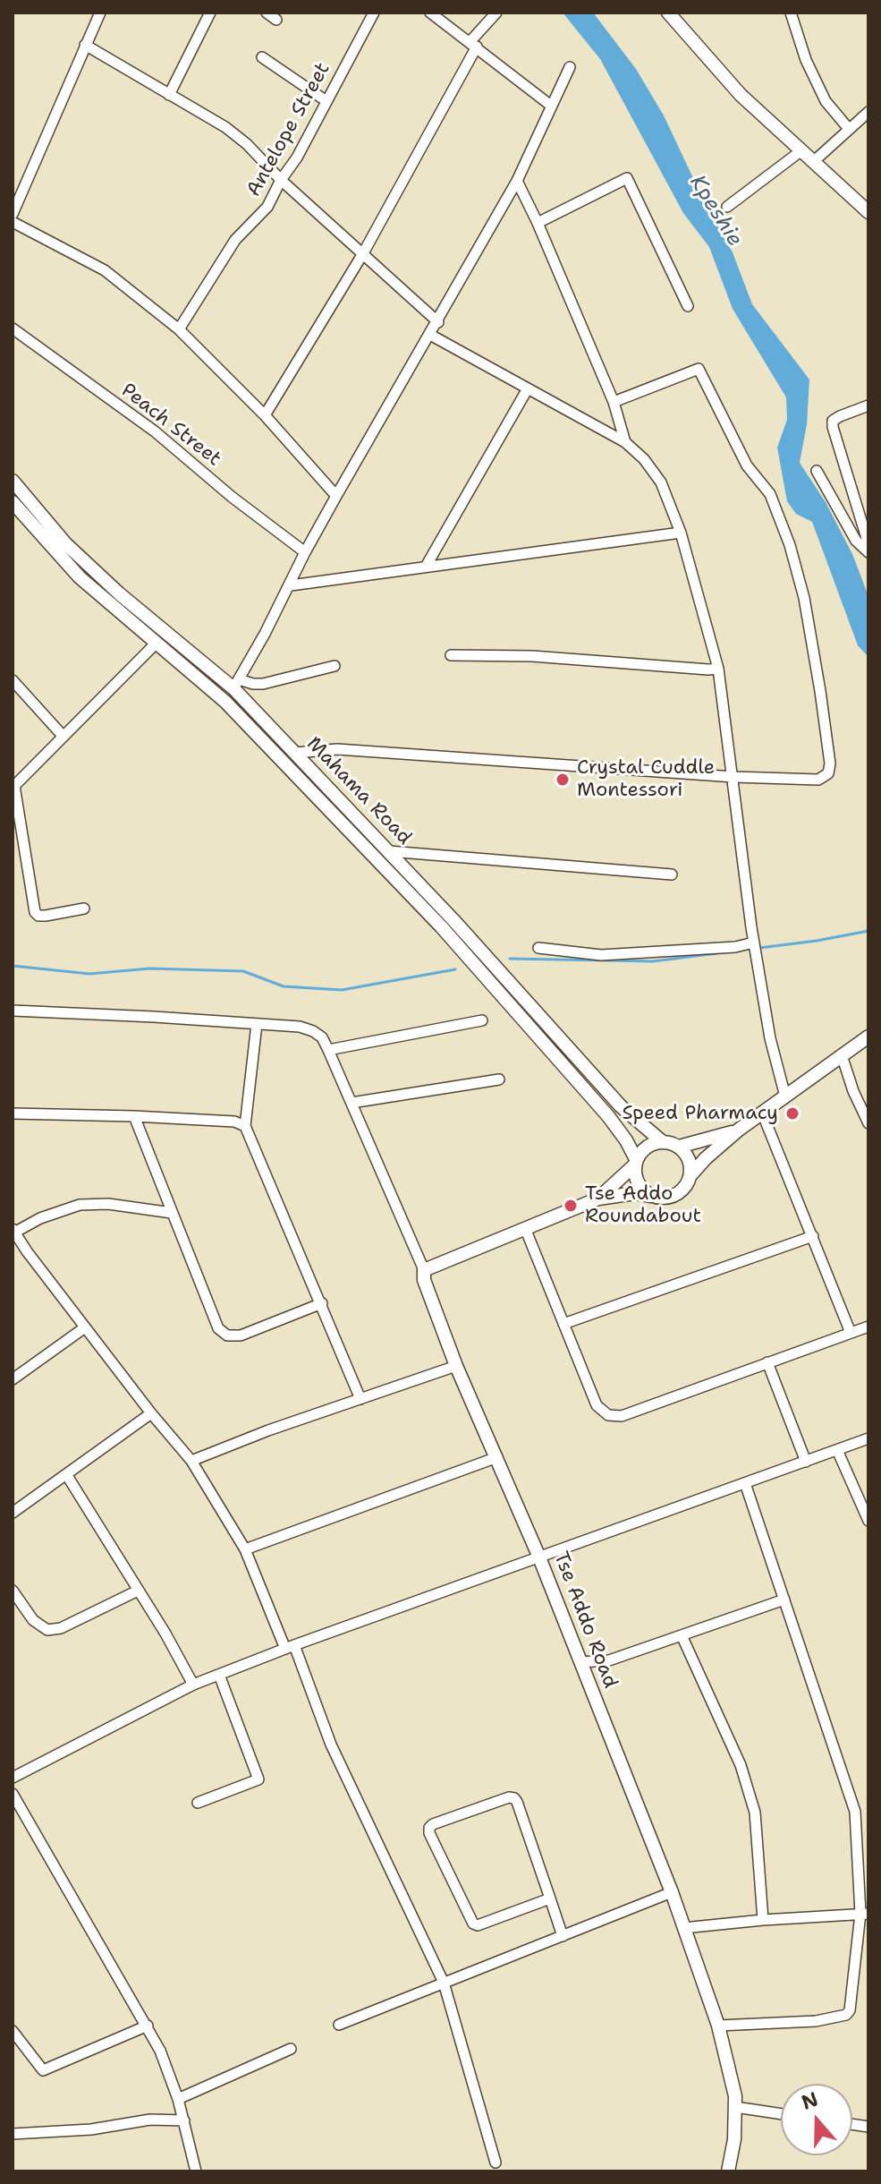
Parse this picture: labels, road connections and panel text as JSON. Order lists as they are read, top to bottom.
{
  "streets": {
    "street": [
      "Antelope Street",
      "Peach Street",
      "Mahama Road",
      "Tse Addo Road"
    ]
  },
  "water": ["Kpeshie"],
  "places": ["Crystal Cuddle Montessori", "Speed Pharmacy", "Tse Addo Roundabout"],
  "north": "top"
}
